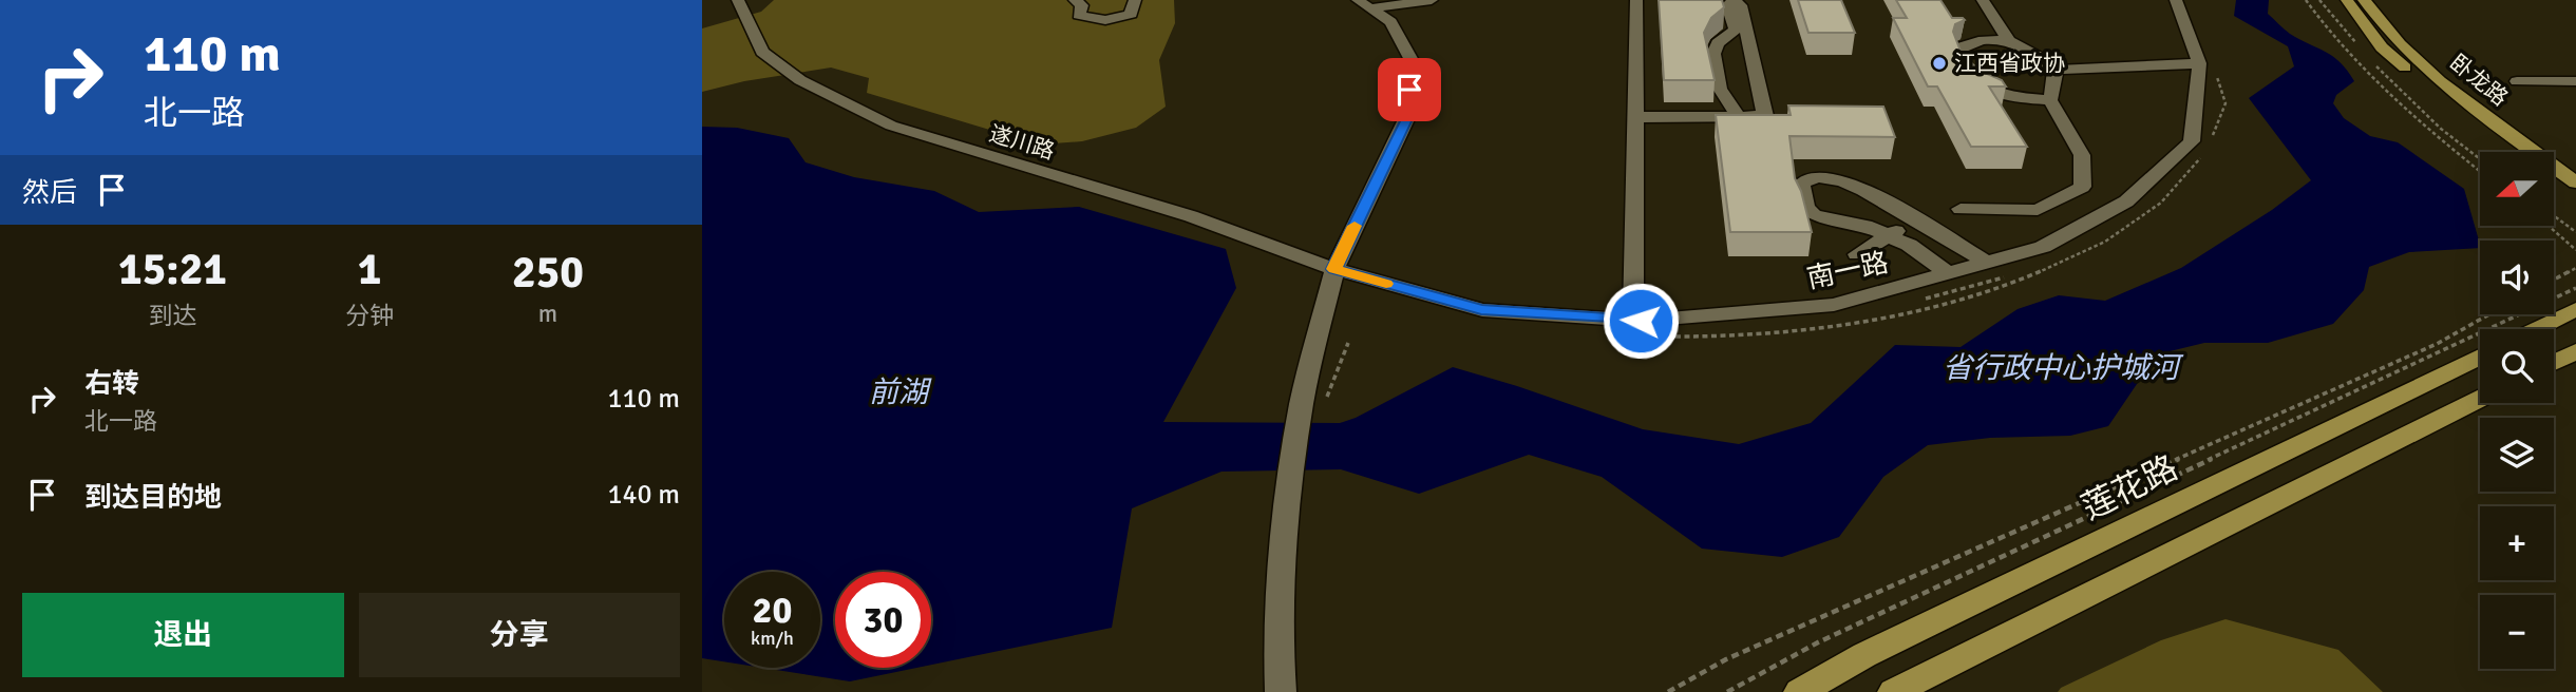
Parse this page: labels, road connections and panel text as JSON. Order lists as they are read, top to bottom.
{
  "streets": {
    "main road": ["卧龙路", "莲花路"],
    "street": ["遂川路", "南一路"]
  },
  "crossings": [
    ["遂川路", "南一路"]
  ],
  "water": ["省行政中心护城河", "前湖"],
  "places": ["江西省政协"],
  "north": "left",
  "page": {
    "turn": ["110 m", "北一路"],
    "map_buttons": ["+", "−"],
    "then": "然后",
    "eta": [
      "15:21",
      "到达",
      "1",
      "分钟",
      "250",
      "m"
    ],
    "list": [
      {
        "name": "右转",
        "note": "北一路",
        "value": "110 m"
      },
      {
        "name": "到达目的地",
        "value": "140 m"
      }
    ],
    "speed": "20 km/h",
    "limit": "30",
    "buttons": ["退出", "分享"]
  }
}
